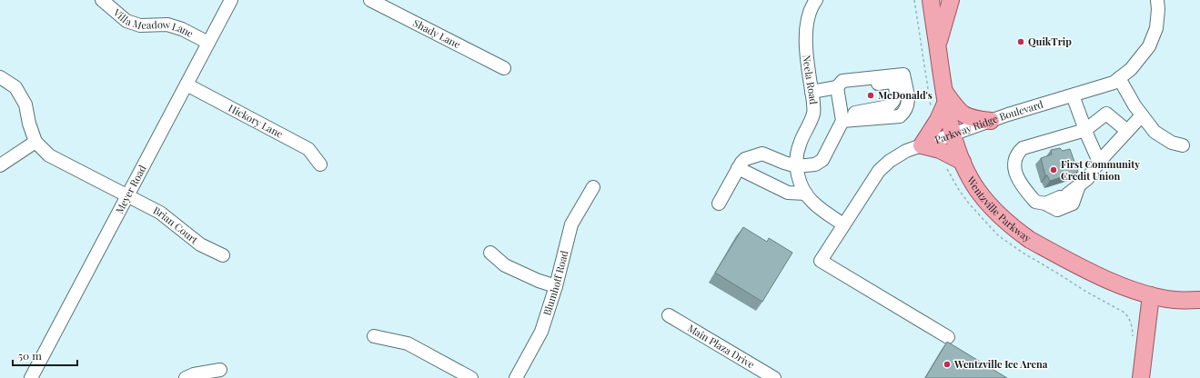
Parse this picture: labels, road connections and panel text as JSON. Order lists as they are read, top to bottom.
{
  "streets": {
    "main road": ["Wentzville Parkway"],
    "street": [
      "Villa Meadow Lane",
      "Shady Lane",
      "Neela Road",
      "Hickory Lane",
      "Parkway Ridge Boulevard",
      "Meyer Road",
      "Brian Court",
      "Blumhoff Road",
      "Main Plaza Drive"
    ]
  },
  "crossings": [
    ["Villa Meadow Lane", "Meyer Road"],
    ["Neela Road", "Parkway Ridge Boulevard"],
    ["Hickory Lane", "Meyer Road"],
    ["Parkway Ridge Boulevard", "Wentzville Parkway"],
    ["Meyer Road", "Brian Court"]
  ],
  "places": [
    "QuikTrip",
    "McDonald's",
    "First Community Credit Union",
    "Wentzville Ice Arena"
  ],
  "scale_bar": "50 m"
}
